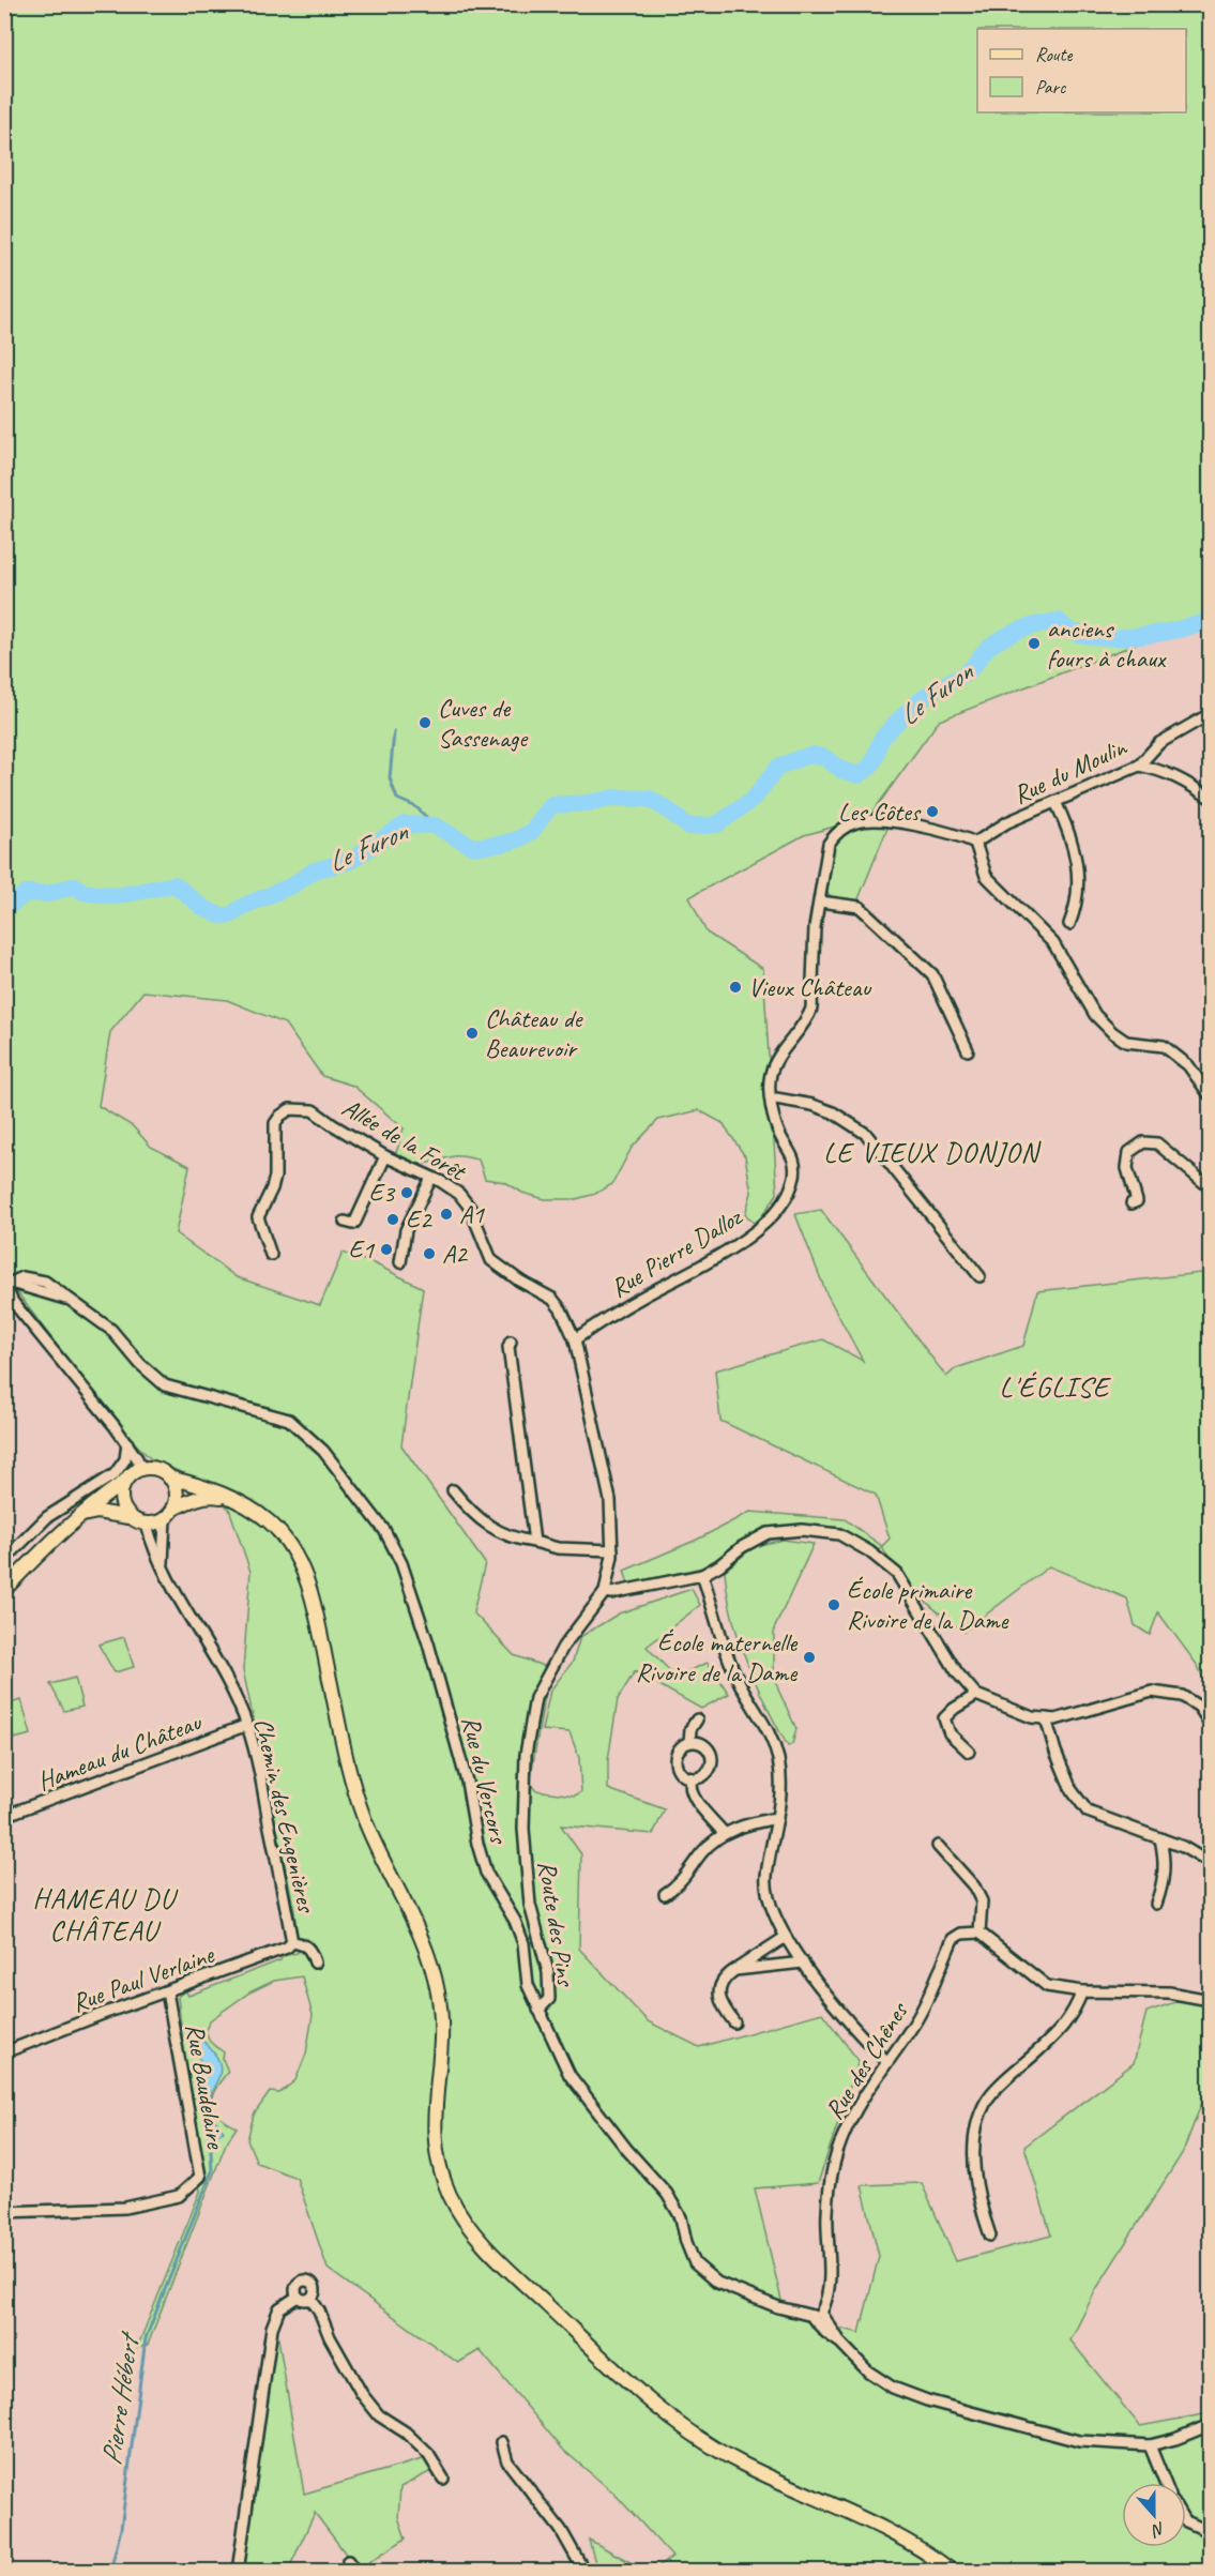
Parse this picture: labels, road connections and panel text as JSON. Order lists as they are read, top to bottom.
{
  "streets": {
    "street": [
      "Rue du Moulin",
      "Allée de la Forêt",
      "Rue Pierre Dalloz",
      "Hameau du Château",
      "Rue du Vercors",
      "Chemin des Engenières",
      "Route des Pins",
      "Rue Paul Verlaine",
      "Rue des Chênes",
      "Rue Baudelaire"
    ]
  },
  "crossings": [
    ["Rue du Moulin", "Rue Pierre Dalloz"],
    ["Allée de la Forêt", "Rue Pierre Dalloz"],
    ["Hameau du Château", "Chemin des Engenières"],
    ["Rue du Vercors", "Route des Pins"],
    ["Rue du Vercors", "Rue des Chênes"],
    ["Chemin des Engenières", "Rue Paul Verlaine"],
    ["Rue Paul Verlaine", "Rue Baudelaire"]
  ],
  "districts": ["LE VIEUX DONJON", "L'ÉGLISE", "HAMEAU DU CHÂTEAU"],
  "water": ["Le Furon", "Pierre Hébert"],
  "places": [
    "anciens fours à chaux",
    "Cuves de Sassenage",
    "Les Côtes",
    "Vieux Château",
    "Château de Beaurevoir",
    "E3",
    "A1",
    "E2",
    "E1",
    "A2",
    "École primaire Rivoire de la Dame",
    "École maternelle Rivoire de la Dame"
  ],
  "legend": ["Route", "Parc"],
  "north": "bottom"
}
